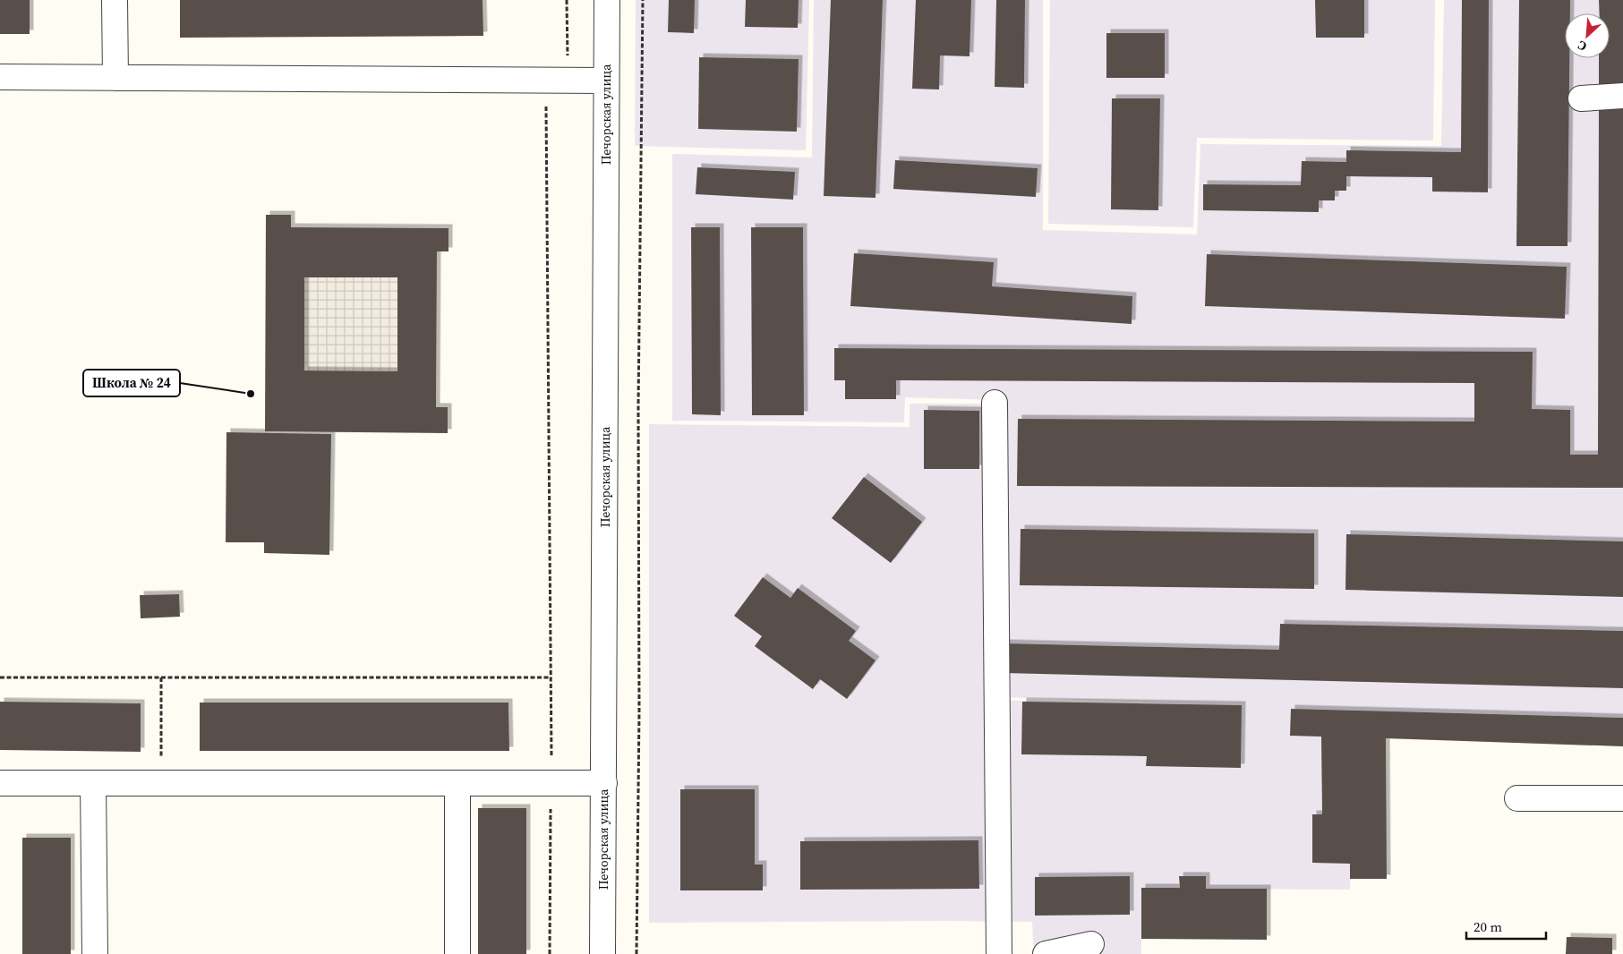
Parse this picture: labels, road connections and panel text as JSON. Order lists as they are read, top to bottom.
{
  "streets": {
    "street": ["Печорская улица"]
  },
  "places": ["Школа № 24"],
  "scale_bar": "20 m",
  "north": "bottom left"
}
